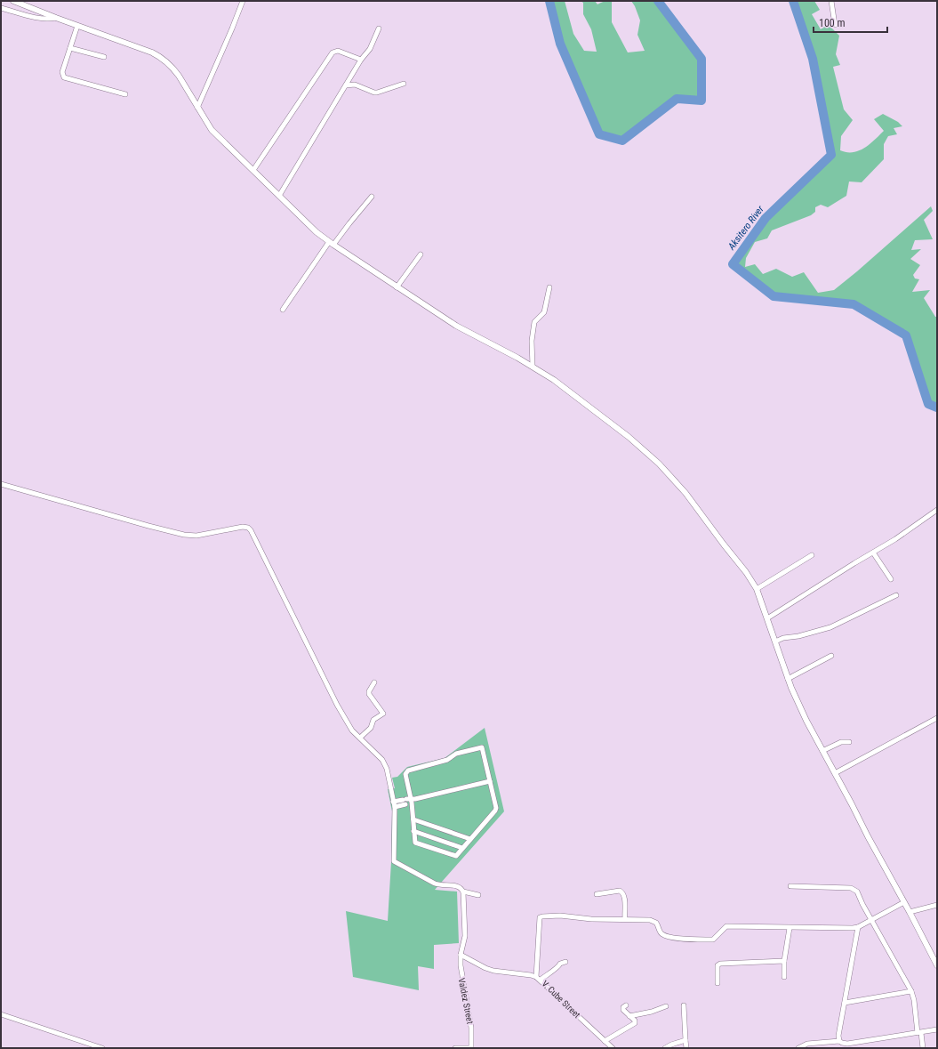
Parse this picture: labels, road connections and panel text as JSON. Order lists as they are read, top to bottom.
{
  "streets": {
    "street": ["V. Cube Street", "Valdez Street"]
  },
  "crossings": [
    ["V. Cube Street", "Valdez Street"]
  ],
  "water": ["Aksitero River"],
  "scale_bar": "100 m"
}
